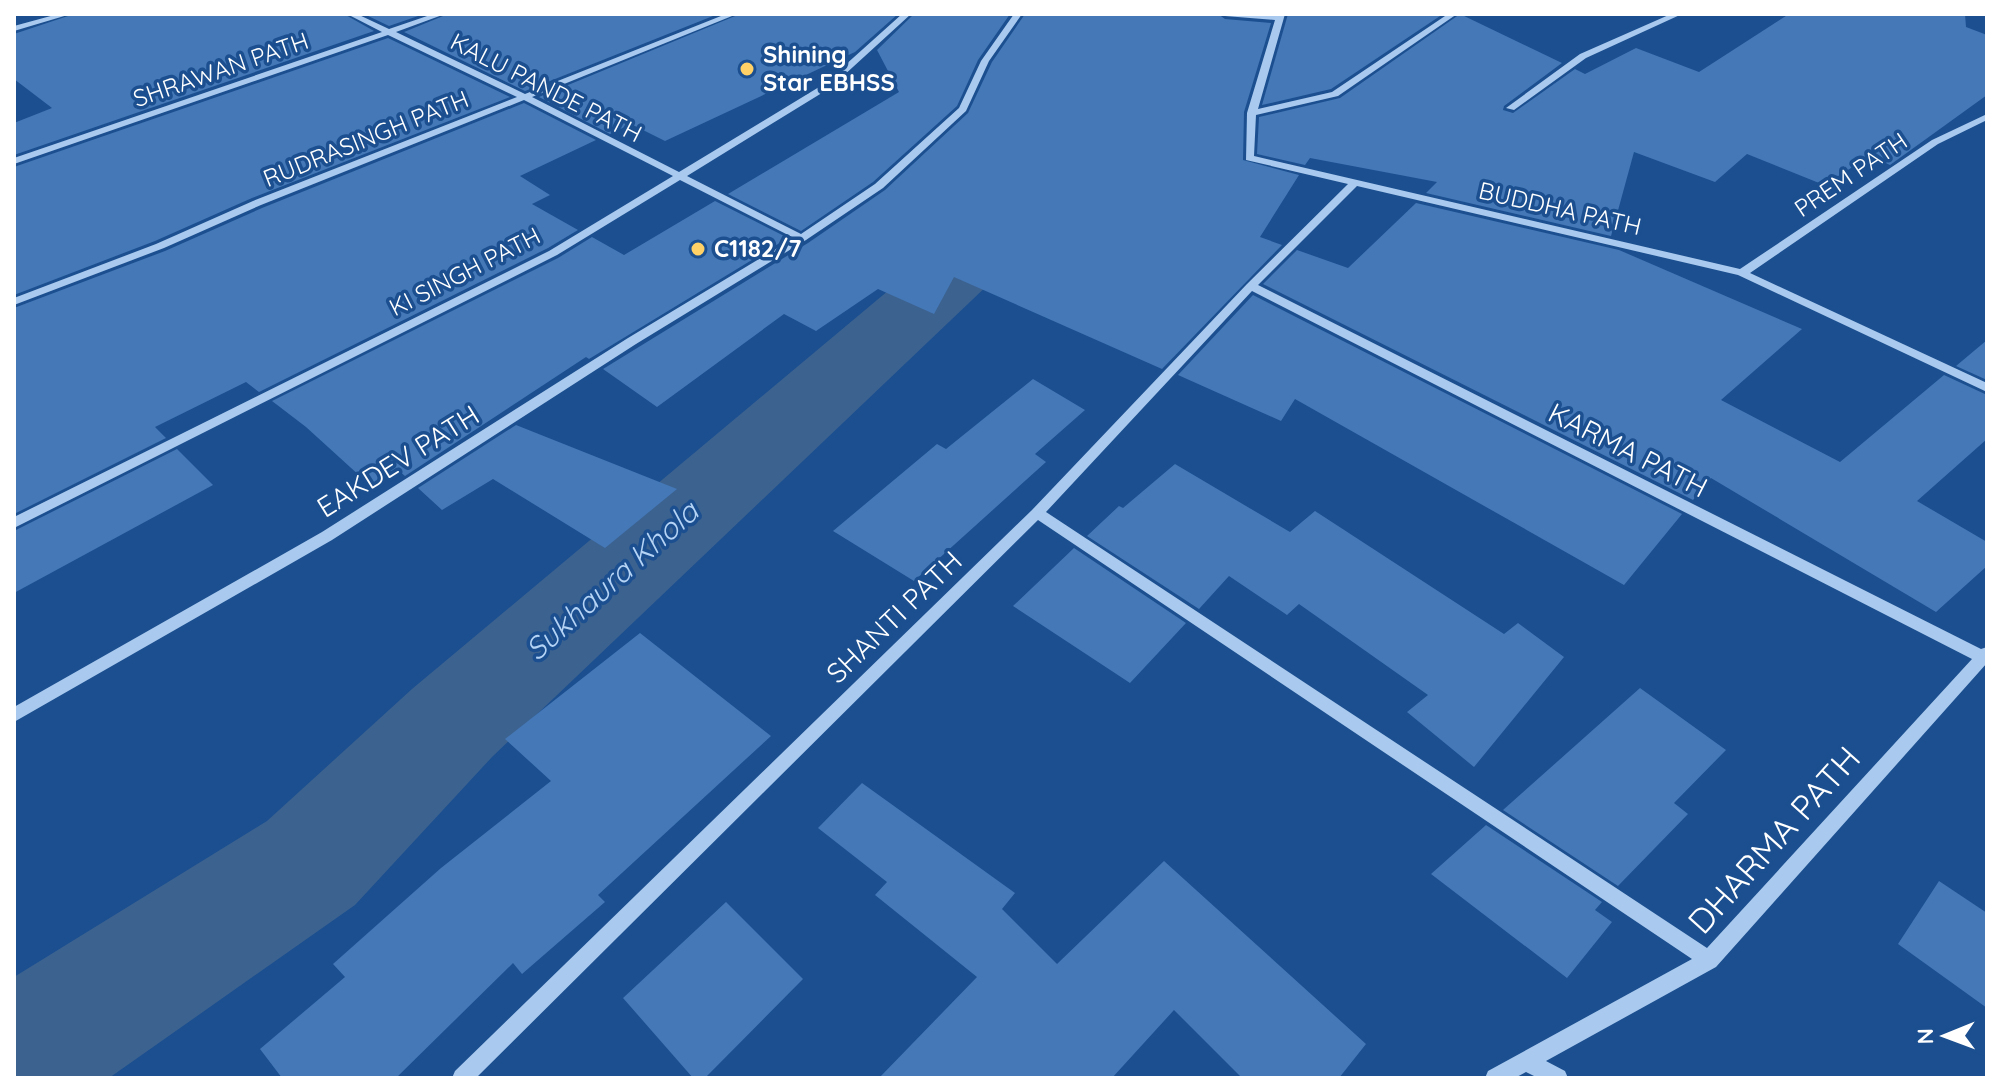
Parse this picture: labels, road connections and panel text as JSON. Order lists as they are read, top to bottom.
{
  "streets": {
    "street": [
      "SHRAWAN PATH",
      "KALU PANDE PATH",
      "RUDRASINGH PATH",
      "PREM PATH",
      "BUDDHA PATH",
      "KI SINGH PATH",
      "KARMA PATH",
      "EAKDEV PATH",
      "SHANTI PATH",
      "DHARMA PATH"
    ]
  },
  "crossings": [
    ["SHRAWAN PATH", "KALU PANDE PATH"],
    ["KALU PANDE PATH", "RUDRASINGH PATH"],
    ["KALU PANDE PATH", "KI SINGH PATH"],
    ["PREM PATH", "BUDDHA PATH"],
    ["BUDDHA PATH", "SHANTI PATH"],
    ["KARMA PATH", "SHANTI PATH"],
    ["KARMA PATH", "DHARMA PATH"]
  ],
  "water": ["Sukhaura Khola"],
  "places": ["Shining Star EBHSS", "C1182/7"],
  "north": "left"
}
